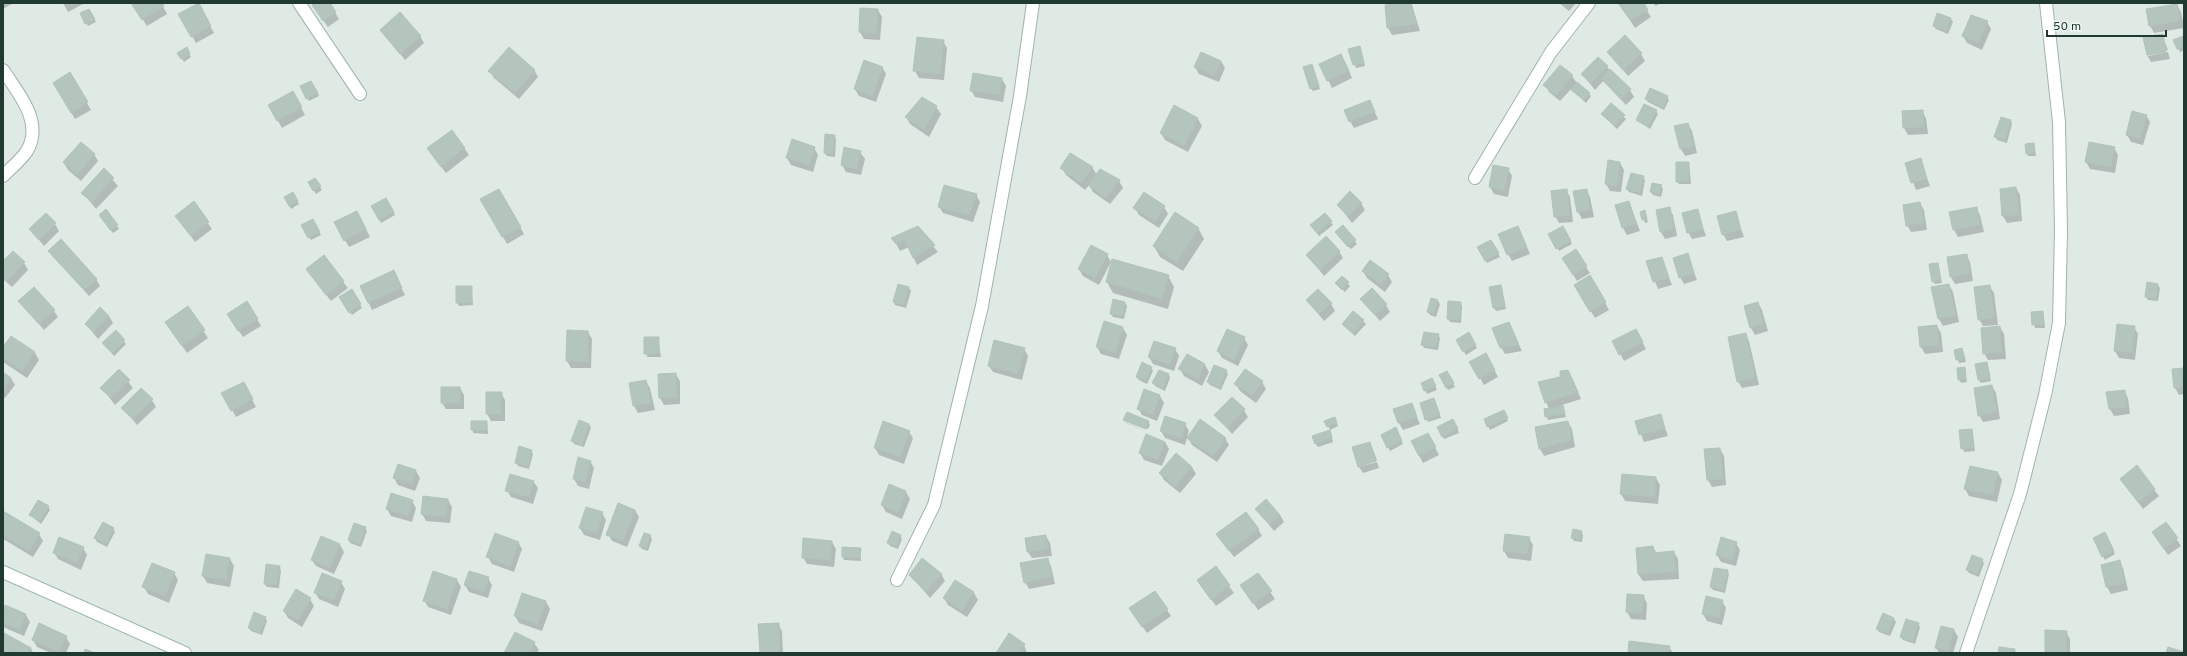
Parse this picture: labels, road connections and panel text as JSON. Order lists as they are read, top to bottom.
{
  "scale_bar": "50 m"
}
